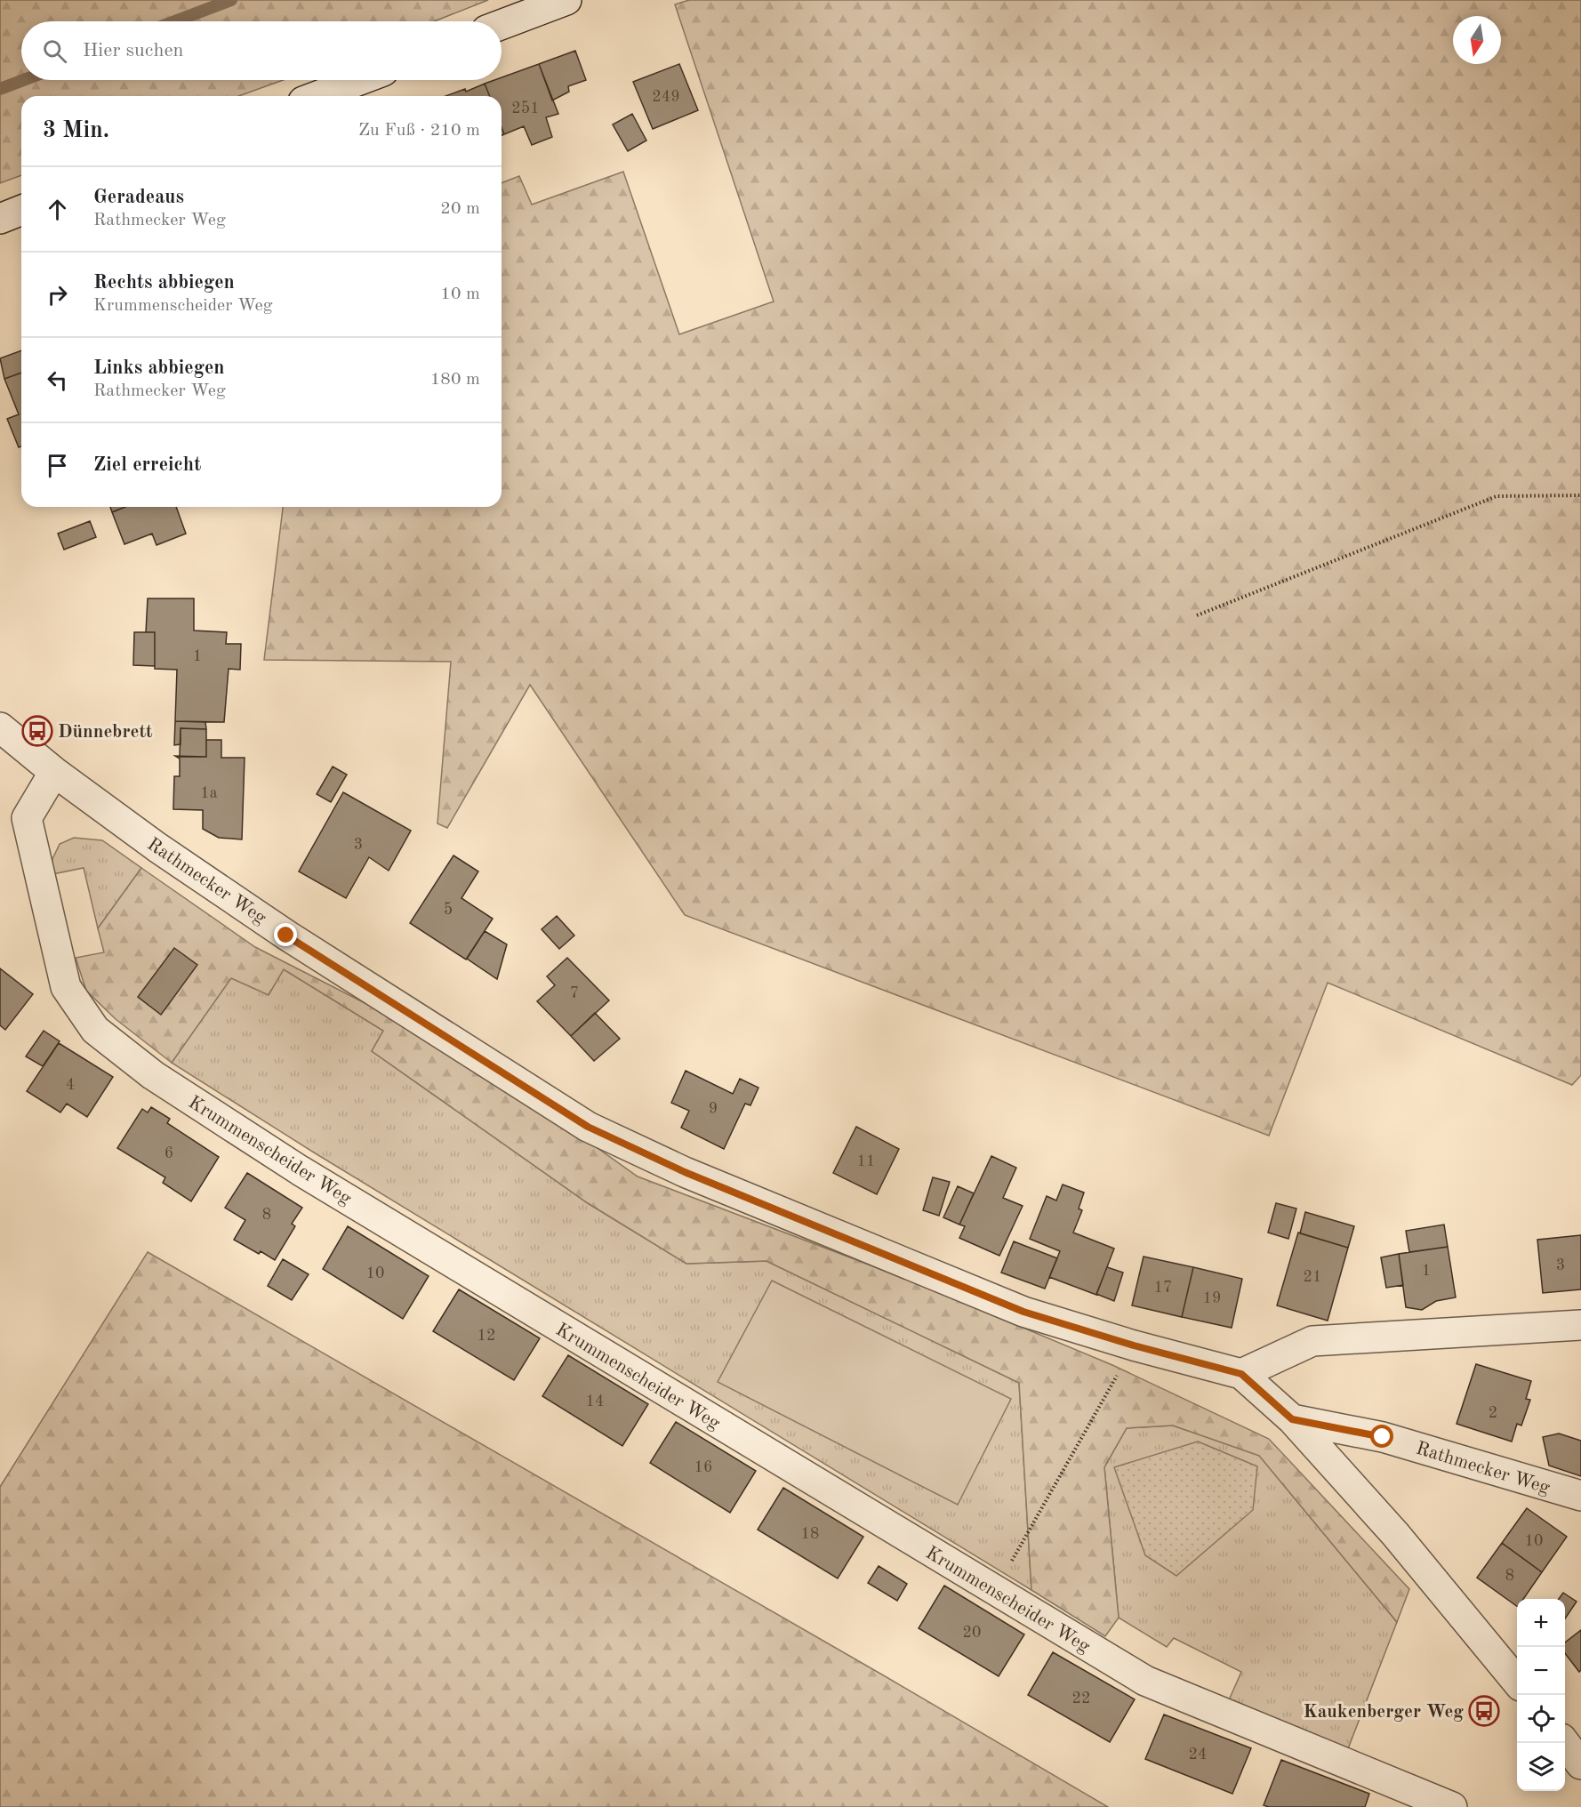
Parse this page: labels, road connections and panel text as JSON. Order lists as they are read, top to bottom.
{
  "streets": {
    "street": ["Rathmecker Weg", "Krummenscheider Weg"]
  },
  "crossings": [
    ["Rathmecker Weg", "Krummenscheider Weg"]
  ],
  "places": {
    "bus stop": ["Dünnebrett", "Kaukenberger Weg"]
  },
  "house_numbers": [
    "249",
    "251",
    "1",
    "1a",
    "3",
    "5",
    "7",
    "4",
    "9",
    "6",
    "11",
    "8",
    "3",
    "1",
    "10",
    "21",
    "17",
    "19",
    "12",
    "14",
    "2",
    "16",
    "18",
    "10",
    "8",
    "20",
    "22",
    "24"
  ],
  "north": "bottom",
  "page": {
    "search": "Hier suchen",
    "heading": ["3 Min.", "Zu Fuß · 210 m"],
    "list": [
      ["Geradeaus", "Rathmecker Weg", "20 m"],
      ["Rechts abbiegen", "Krummenscheider Weg", "10 m"],
      ["Links abbiegen", "Rathmecker Weg", "180 m"],
      "Ziel erreicht"
    ],
    "map_buttons": ["+", "−"]
  }
}
